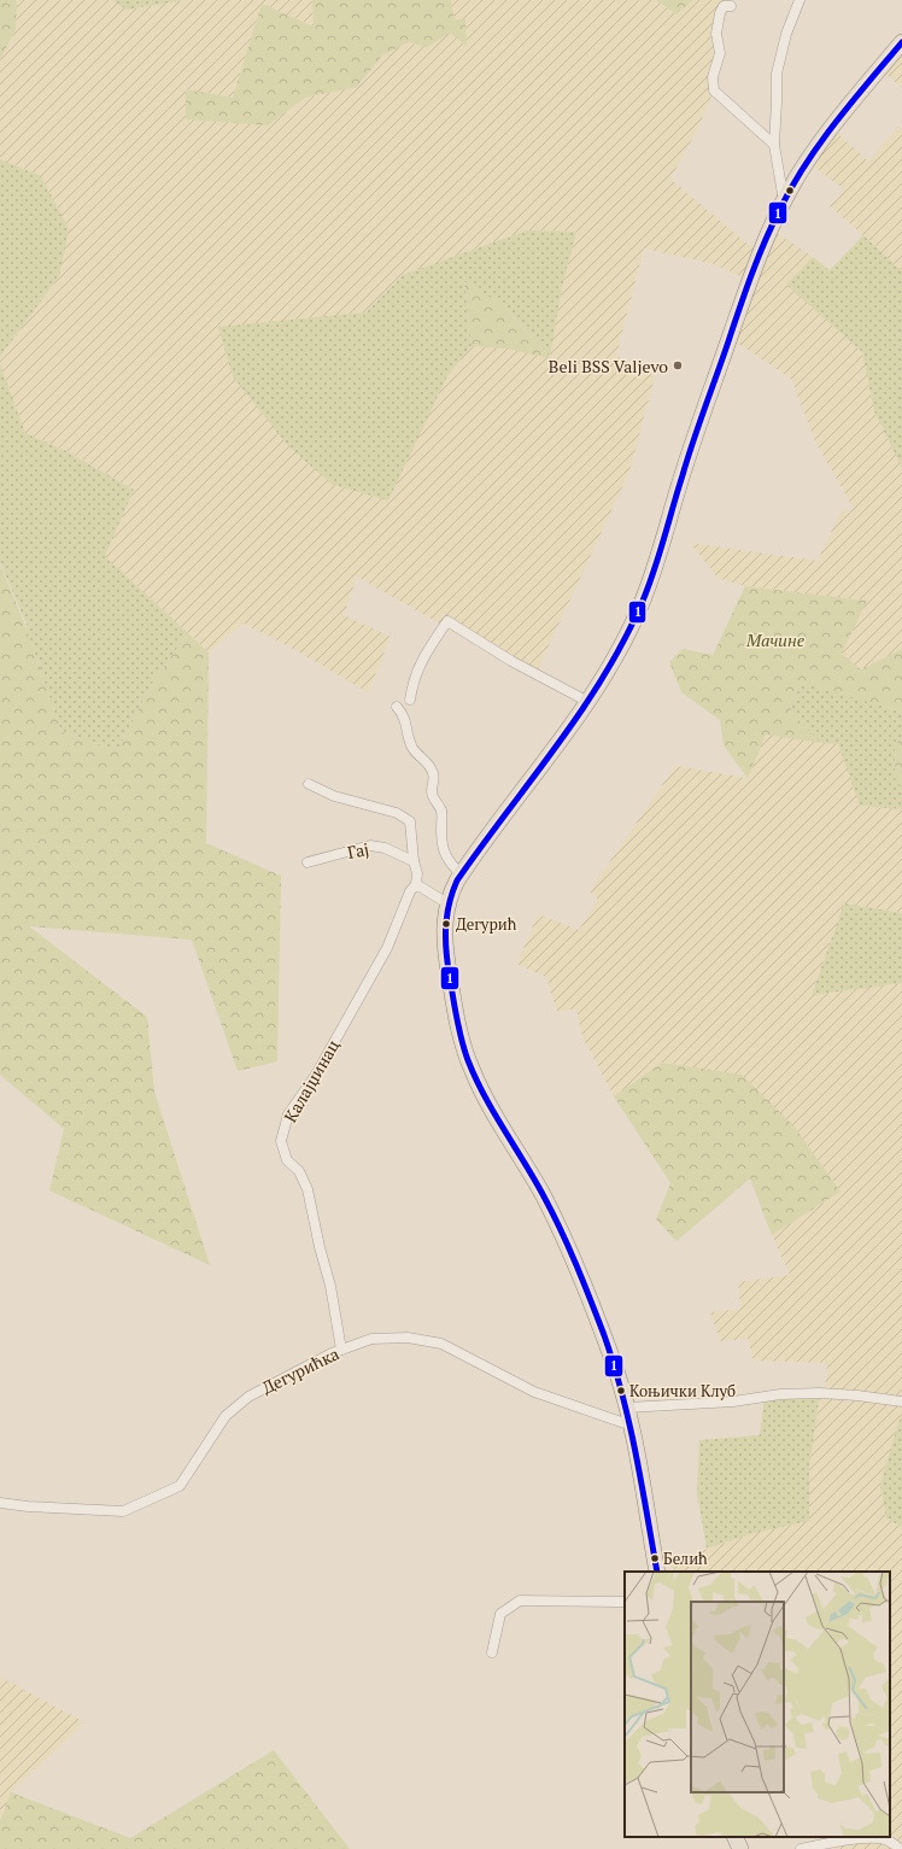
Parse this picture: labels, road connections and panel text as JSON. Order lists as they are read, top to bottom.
{
  "streets": {
    "street": ["Гај", "Калајџинац", "Дегурићка"]
  },
  "crossings": [
    ["Калајџинац", "Дегурићка"]
  ],
  "parks": ["Мачине"],
  "places": [
    "Beli BSS Valjevo",
    "Дегурић",
    "Коњички Клуб",
    "Белић"
  ],
  "lines": ["transit line 1"]
}
